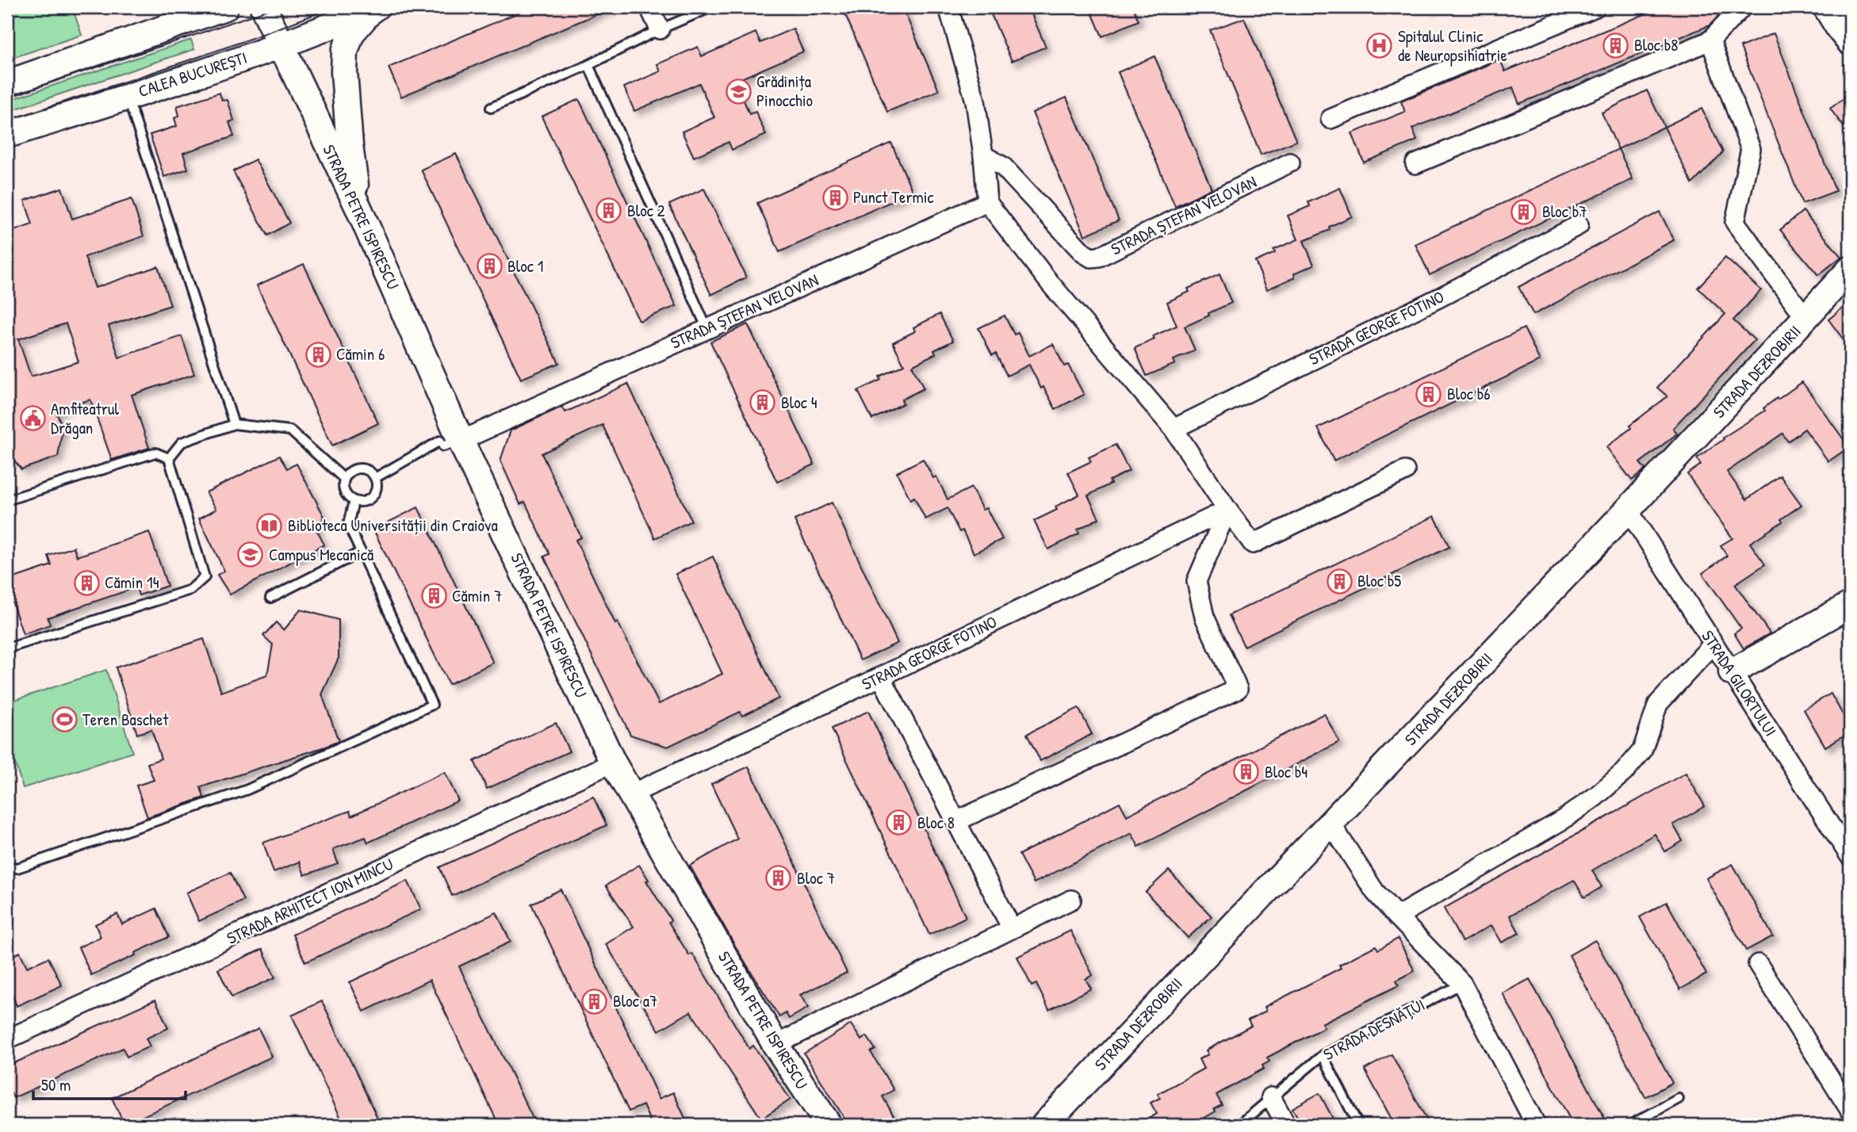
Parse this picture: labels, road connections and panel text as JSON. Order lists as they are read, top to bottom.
{
  "streets": {
    "street": [
      "CALEA BUCUREȘTI",
      "STRADA ȘTEFAN VELOVAN",
      "STRADA PETRE ISPIRESCU",
      "STRADA GEORGE FOTINO",
      "STRADA DEZROBIRII",
      "STRADA GILORTULUI",
      "STRADA ARHITECT ION MINCU"
    ],
    "lane": ["STRADA DESNĂȚUI"]
  },
  "crossings": [
    ["CALEA BUCUREȘTI", "STRADA PETRE ISPIRESCU"],
    ["STRADA ȘTEFAN VELOVAN", "STRADA PETRE ISPIRESCU"],
    ["STRADA PETRE ISPIRESCU", "STRADA GEORGE FOTINO"],
    ["STRADA PETRE ISPIRESCU", "STRADA ARHITECT ION MINCU"],
    ["STRADA DEZROBIRII", "STRADA GILORTULUI"]
  ],
  "places": {
    "building": [
      "Bloc b8",
      "Punct Termic",
      "Bloc 2",
      "Bloc b7",
      "Bloc 1",
      "Cămin 6",
      "Bloc b6",
      "Bloc 4",
      "Bloc b5",
      "Cămin 14",
      "Cămin 7",
      "Bloc b4",
      "Bloc 8",
      "Bloc 7",
      "Bloc a7"
    ],
    "hospital": ["Spitalul Clinic de Neuropsihiatrie"],
    "school or university": ["Grădinița Pinocchio", "Campus Mecanică"],
    "public building": ["Amfiteatrul Drăgan"],
    "library": ["Biblioteca Universității din Craiova"],
    "sports": ["Teren Baschet"]
  },
  "scale_bar": "50 m"
}
